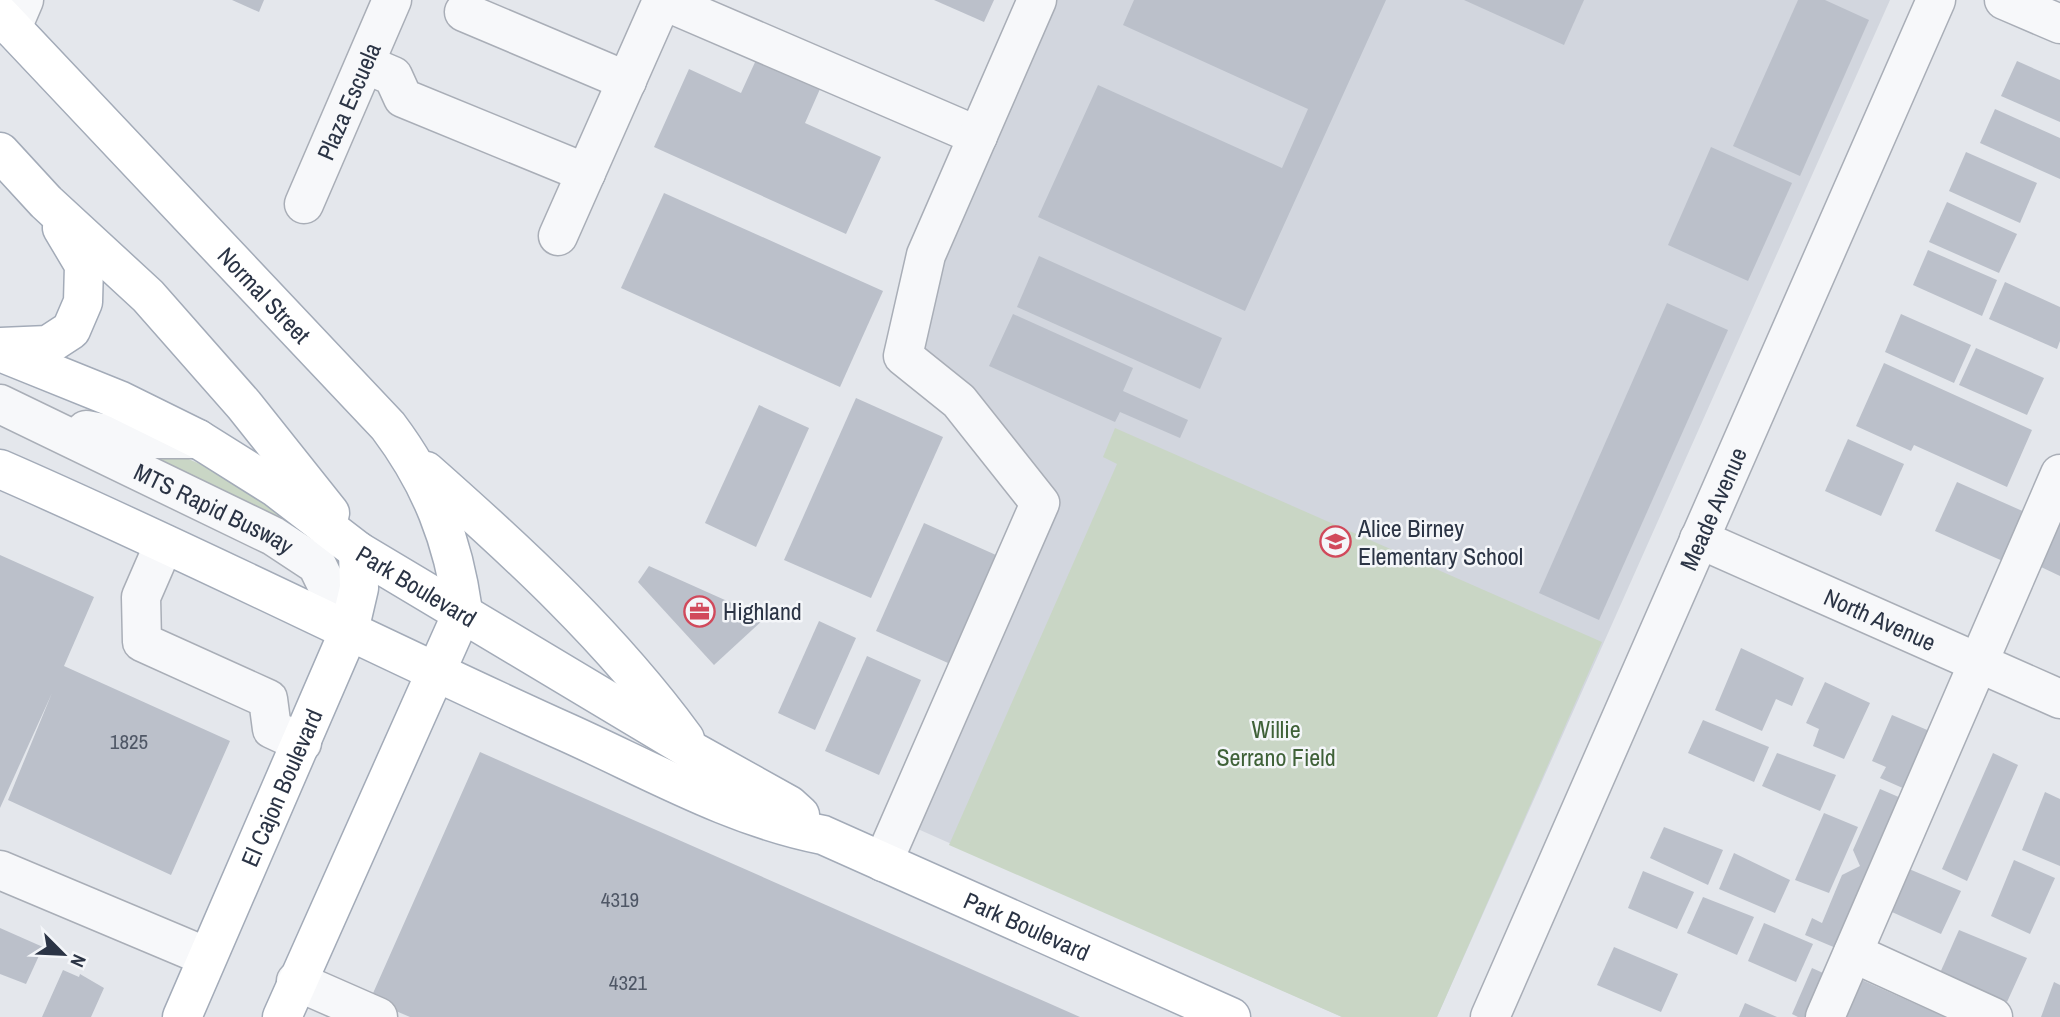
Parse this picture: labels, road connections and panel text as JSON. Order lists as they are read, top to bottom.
{
  "streets": {
    "main road": ["Normal Street", "Park Boulevard", "El Cajon Boulevard"],
    "street": [
      "Plaza Escuela",
      "Meade Avenue",
      "MTS Rapid Busway",
      "North Avenue"
    ]
  },
  "crossings": [
    ["Normal Street", "Park Boulevard"],
    ["Meade Avenue", "North Avenue"],
    ["MTS Rapid Busway", "Park Boulevard"],
    ["MTS Rapid Busway", "El Cajon Boulevard"],
    ["Park Boulevard", "El Cajon Boulevard"]
  ],
  "parks": ["Willie Serrano Field"],
  "places": {
    "school or university": ["Alice Birney Elementary School"],
    "office": ["Highland"]
  },
  "house_numbers": ["1825", "4319", "4321"],
  "north": "bottom right"
}
